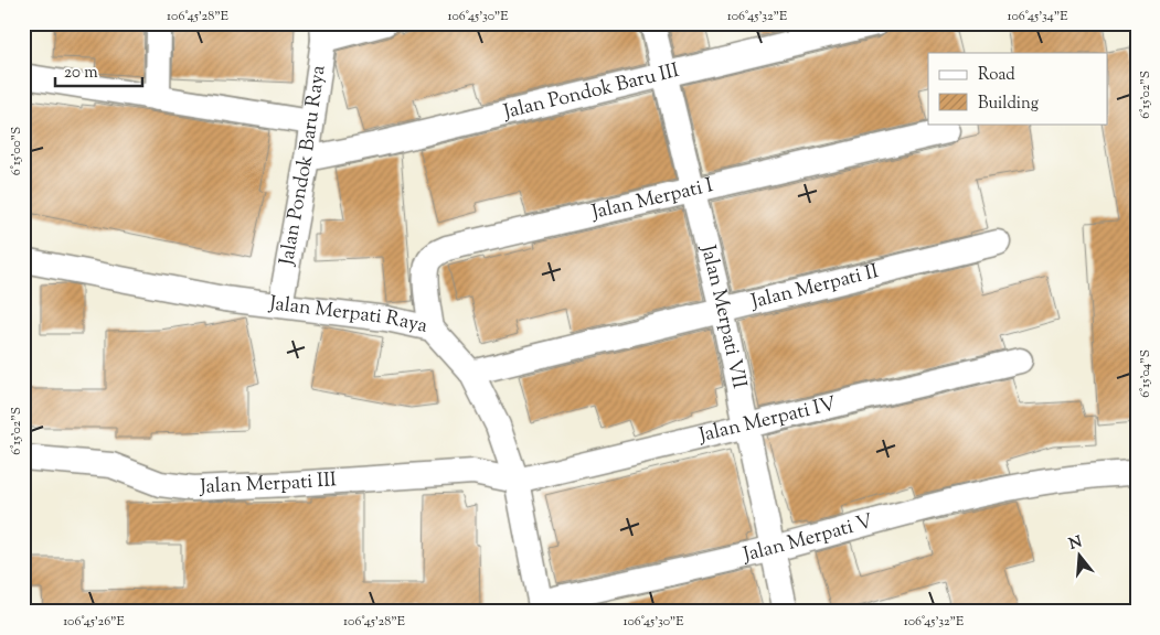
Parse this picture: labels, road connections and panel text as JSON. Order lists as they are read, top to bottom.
{
  "streets": {
    "street": [
      "Jalan Pondok Baru III",
      "Jalan Pondok Baru Raya",
      "Jalan Merpati I",
      "Jalan Merpati II",
      "Jalan Merpati VII",
      "Jalan Merpati Raya",
      "Jalan Merpati IV",
      "Jalan Merpati III",
      "Jalan Merpati V"
    ]
  },
  "crossings": [
    ["Jalan Pondok Baru III", "Jalan Pondok Baru Raya"],
    ["Jalan Pondok Baru III", "Jalan Merpati VII"],
    ["Jalan Pondok Baru Raya", "Jalan Merpati Raya"],
    ["Jalan Merpati I", "Jalan Merpati VII"],
    ["Jalan Merpati I", "Jalan Merpati Raya"],
    ["Jalan Merpati II", "Jalan Merpati VII"],
    ["Jalan Merpati II", "Jalan Merpati Raya"],
    ["Jalan Merpati VII", "Jalan Merpati IV"],
    ["Jalan Merpati VII", "Jalan Merpati V"],
    ["Jalan Merpati Raya", "Jalan Merpati IV"],
    ["Jalan Merpati Raya", "Jalan Merpati III"],
    ["Jalan Merpati Raya", "Jalan Merpati V"],
    ["Jalan Merpati IV", "Jalan Merpati III"]
  ],
  "legend": ["Road", "Building"],
  "scale_bar": "20 m",
  "north": "top",
  "coordinates": [
    "106°45'28\"E",
    "106°45'30\"E",
    "106°45'32\"E",
    "106°45'34\"E",
    "6°15'02\"S",
    "6°15'00\"S",
    "6°15'04\"S",
    "106°45'26\"E"
  ]
}
